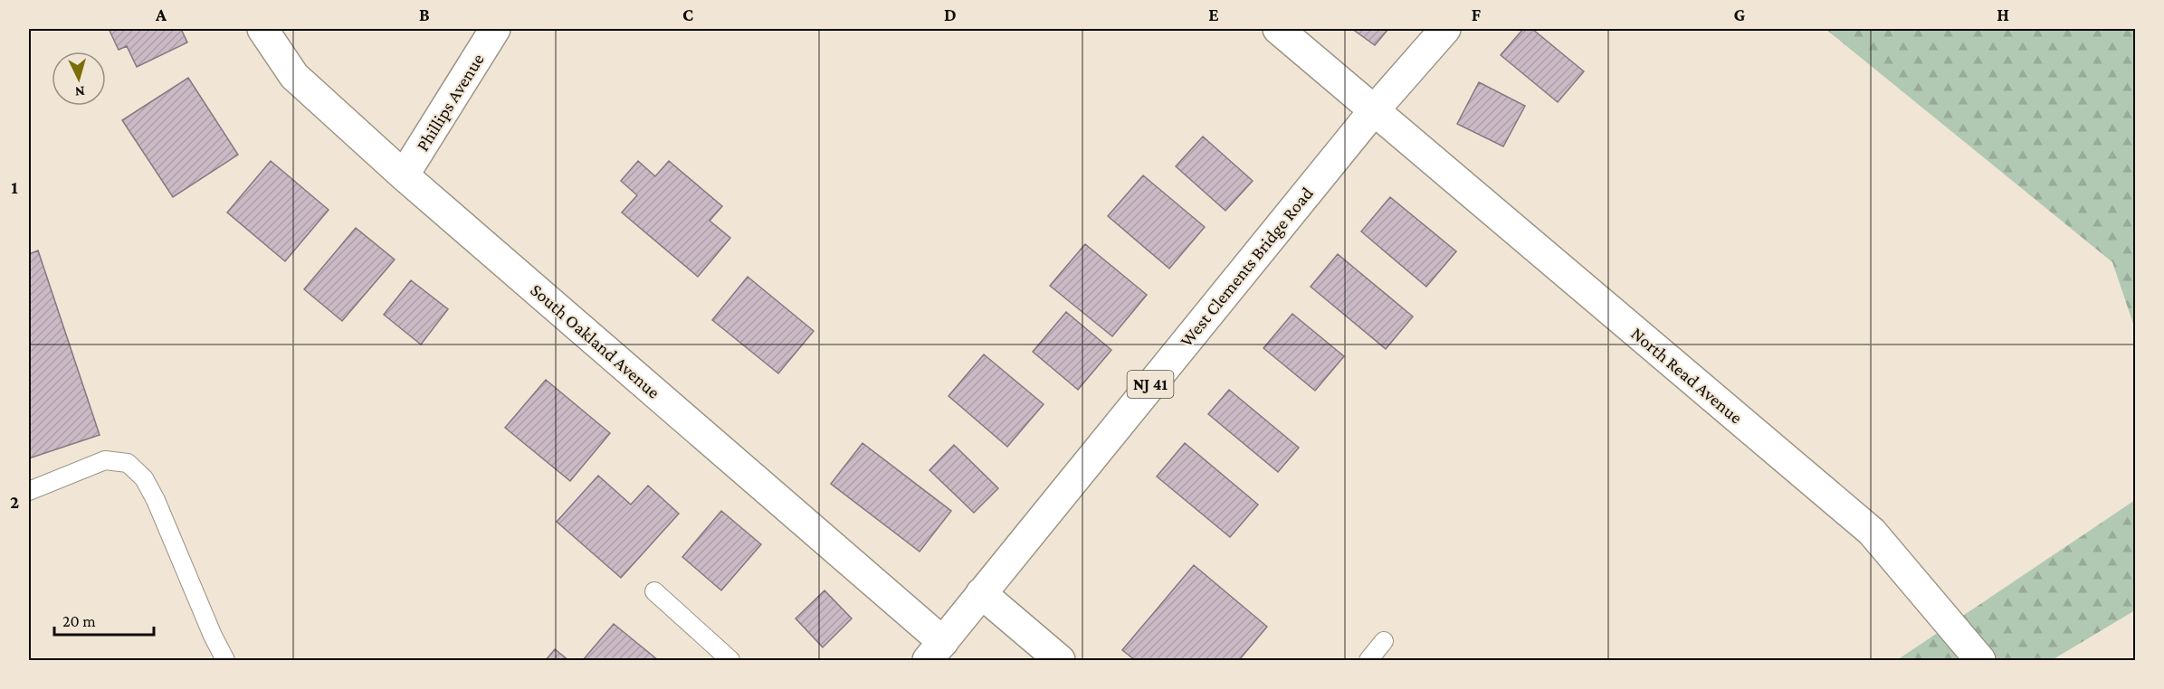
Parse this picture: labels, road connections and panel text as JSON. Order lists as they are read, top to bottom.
{
  "streets": {
    "street": [
      "Phillips Avenue",
      "West Clements Bridge Road",
      "South Oakland Avenue",
      "North Read Avenue",
      "NJ 41"
    ]
  },
  "crossings": [
    ["Phillips Avenue", "South Oakland Avenue"],
    ["West Clements Bridge Road", "South Oakland Avenue"],
    ["West Clements Bridge Road", "North Read Avenue"]
  ],
  "scale_bar": "20 m",
  "north": "bottom",
  "grid": {
    "columns": [
      "A",
      "B",
      "C",
      "D",
      "E",
      "F",
      "G",
      "H"
    ],
    "rows": ["1", "2"]
  }
}
